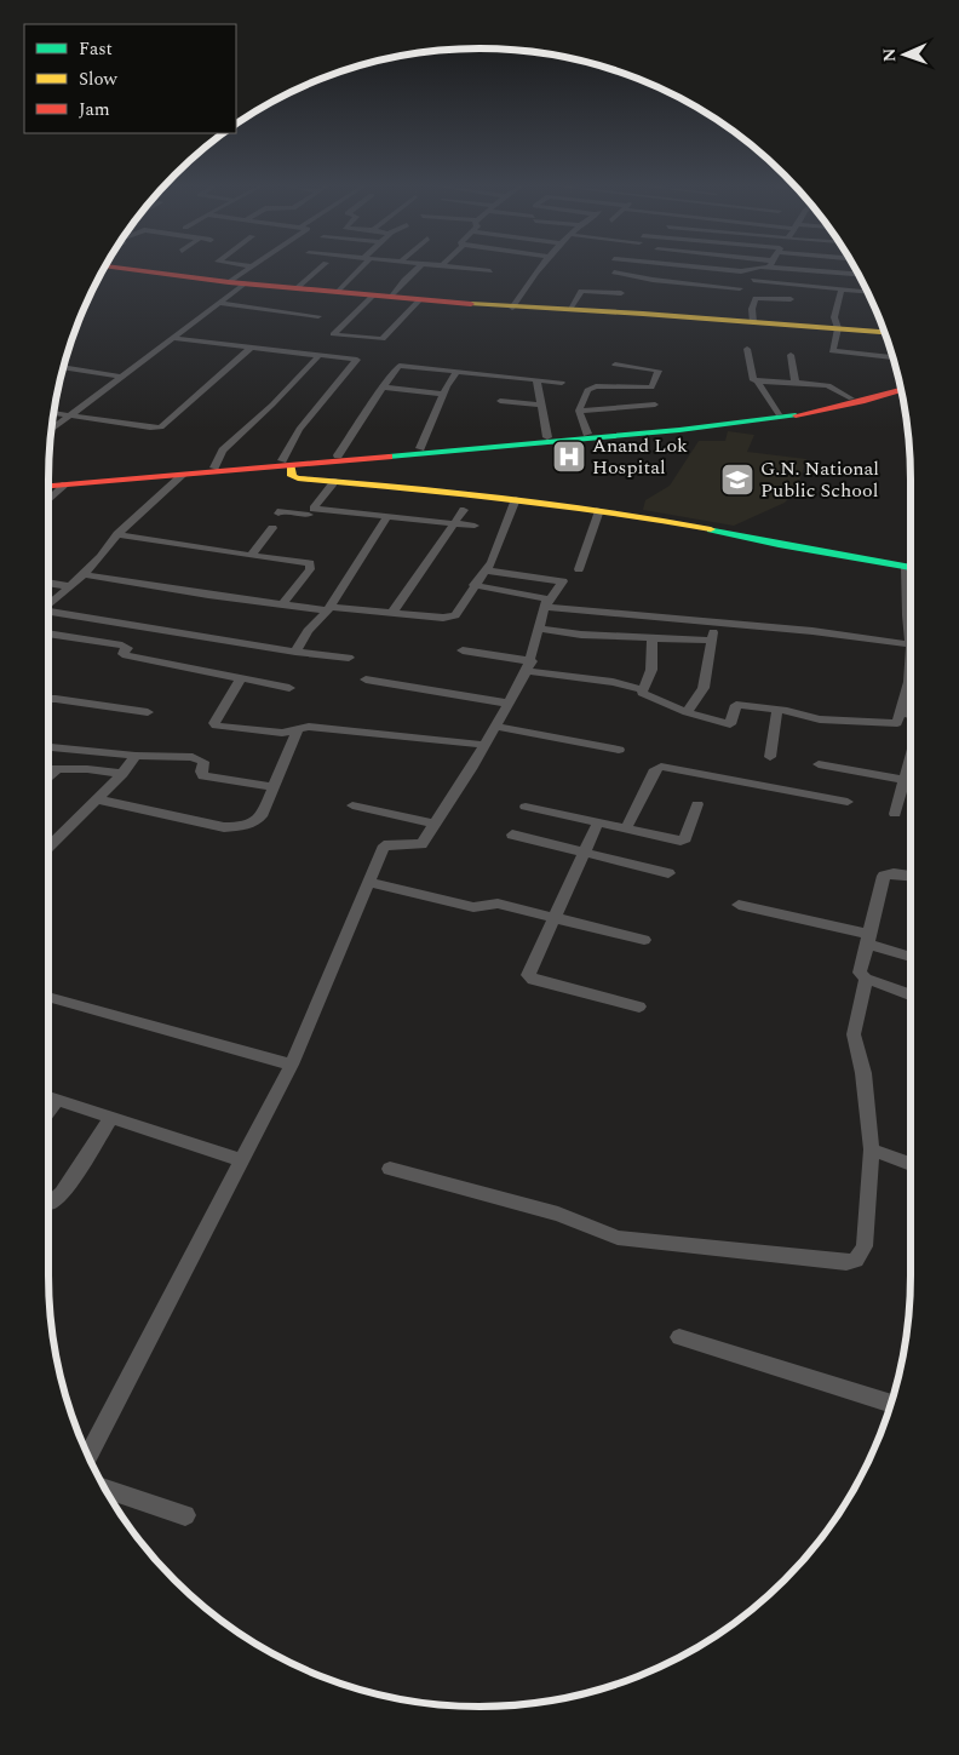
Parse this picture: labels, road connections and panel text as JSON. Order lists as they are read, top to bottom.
{
  "places": {
    "hospital": ["Anand Lok Hospital"],
    "school or university": ["G.N. National Public School"]
  },
  "legend": ["Fast", "Slow", "Jam"],
  "north": "left"
}
